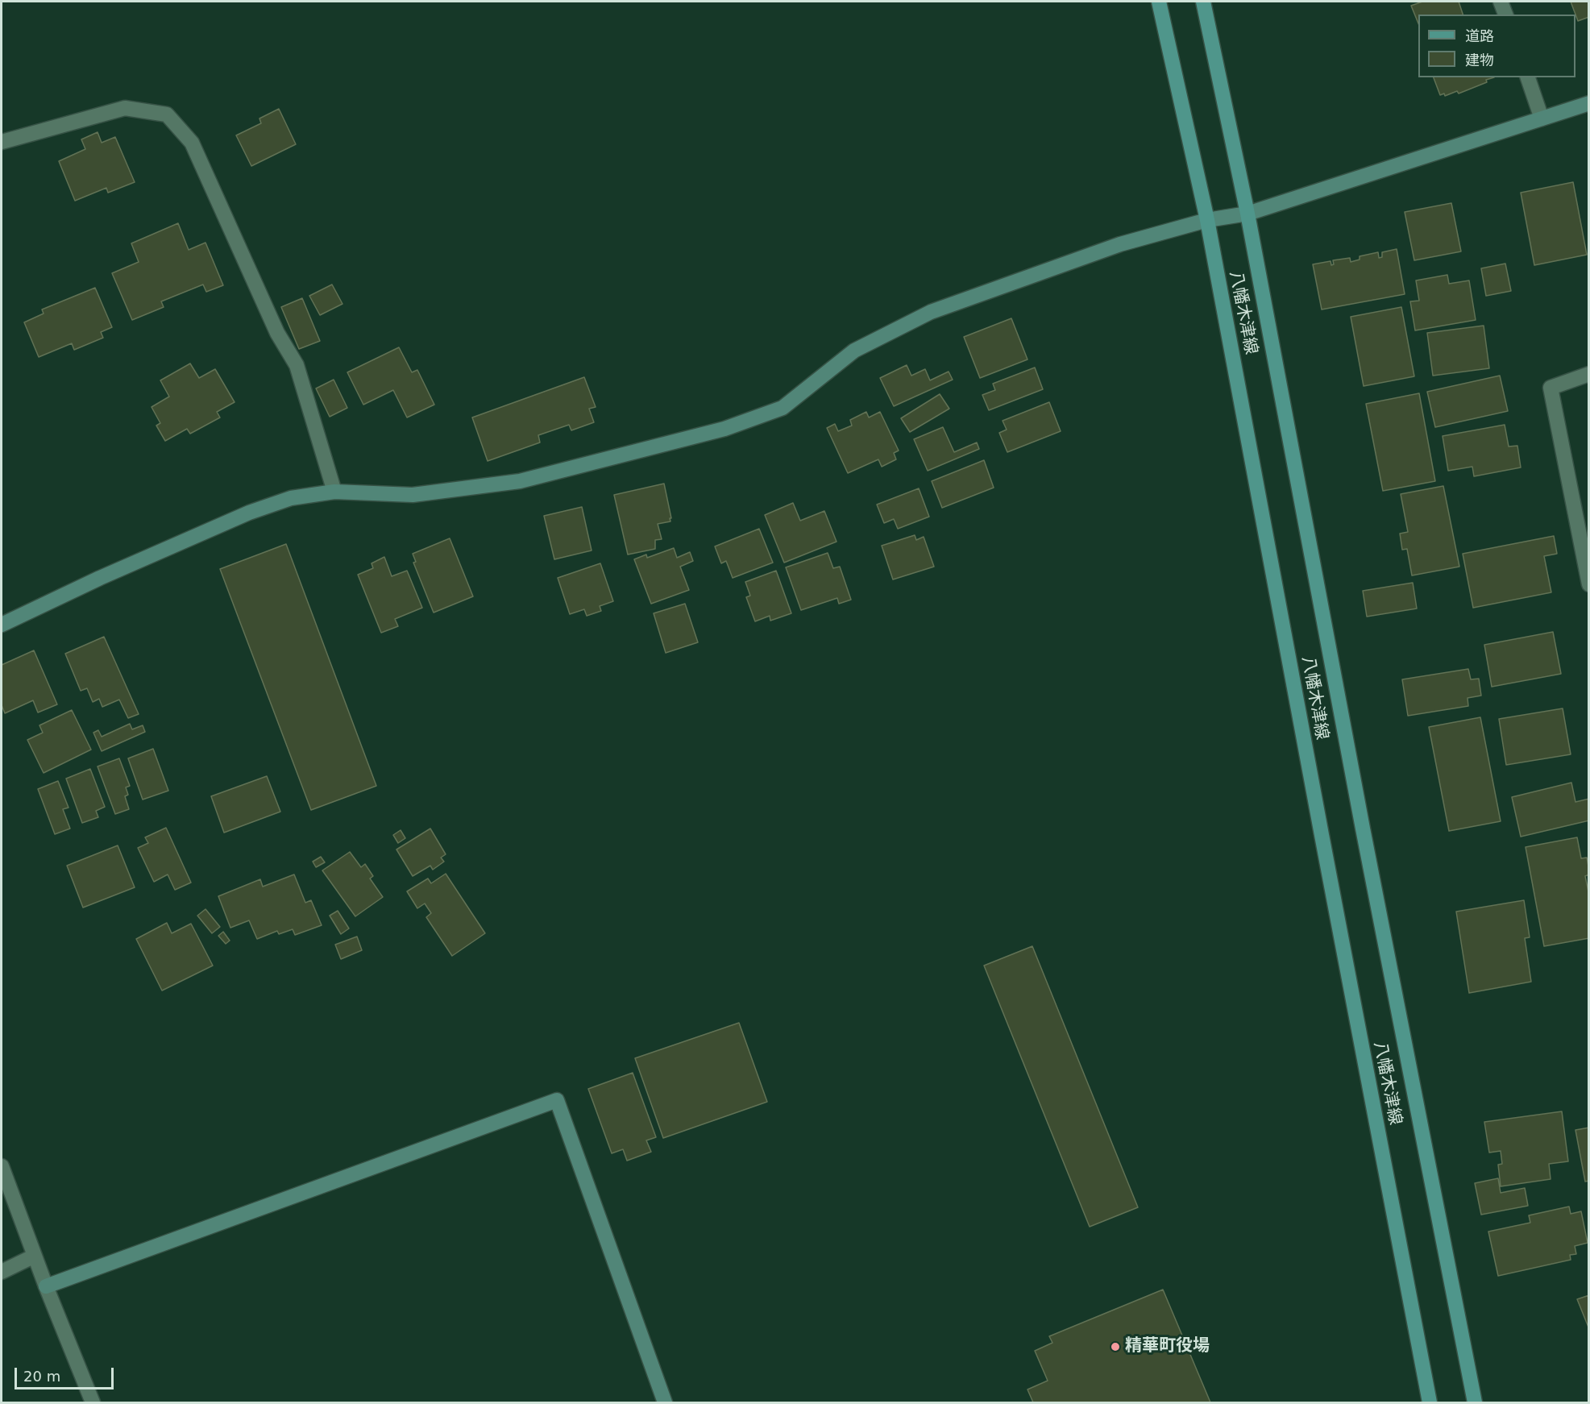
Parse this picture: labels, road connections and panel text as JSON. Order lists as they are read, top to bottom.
{
  "streets": {
    "main road": ["八幡木津線"]
  },
  "places": ["精華町役場"],
  "legend": ["道路", "建物"],
  "scale_bar": "20 m"
}
